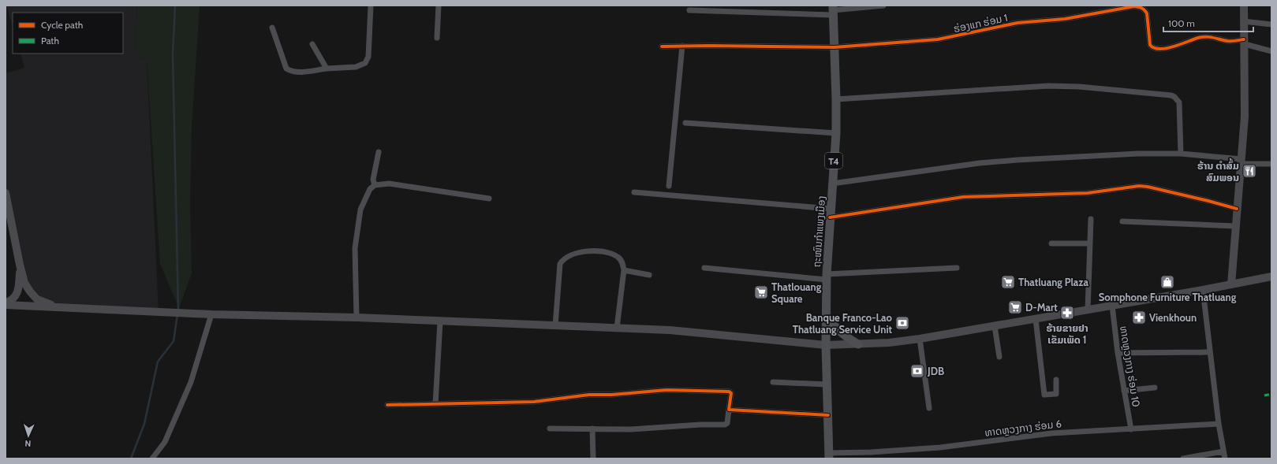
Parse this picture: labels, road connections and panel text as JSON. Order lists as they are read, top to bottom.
{
  "streets": {
    "main road": ["T4", "ຖະໜົນກຳແພງເມືອງ"],
    "street": ["ຮ່ອງແກ ຮ່ອມ 1", "ທາດຫຼວງກາງ ຮ່ອມ 10", "ທາດຫຼວງກາງ ຮ່ອມ 6"]
  },
  "crossings": [
    ["ຮ່ອງແກ ຮ່ອມ 1", "ຖະໜົນກຳແພງເມືອງ"],
    ["ຖະໜົນກຳແພງເມືອງ", "ທາດຫຼວງກາງ ຮ່ອມ 6"],
    ["ທາດຫຼວງກາງ ຮ່ອມ 10", "ທາດຫຼວງກາງ ຮ່ອມ 6"]
  ],
  "places": {
    "restaurant": ["ຮ້ານ ຕຳສົ້ມ ສົມພອນ"],
    "supermarket": ["Thatluang Plaza", "Thatlouang Square", "D-Mart"],
    "shop": ["Somphone Furniture Thatluang"],
    "pharmacy": ["ຮ້າຍຂາຍຢາ ເຂັມເພັດ 1", "Vienkhoun"],
    "bank": ["Banque Franco-Lao Thatluang Service Unit", "JDB"]
  },
  "legend": ["Cycle path", "Path"],
  "scale_bar": "100 m",
  "north": "bottom"
}
